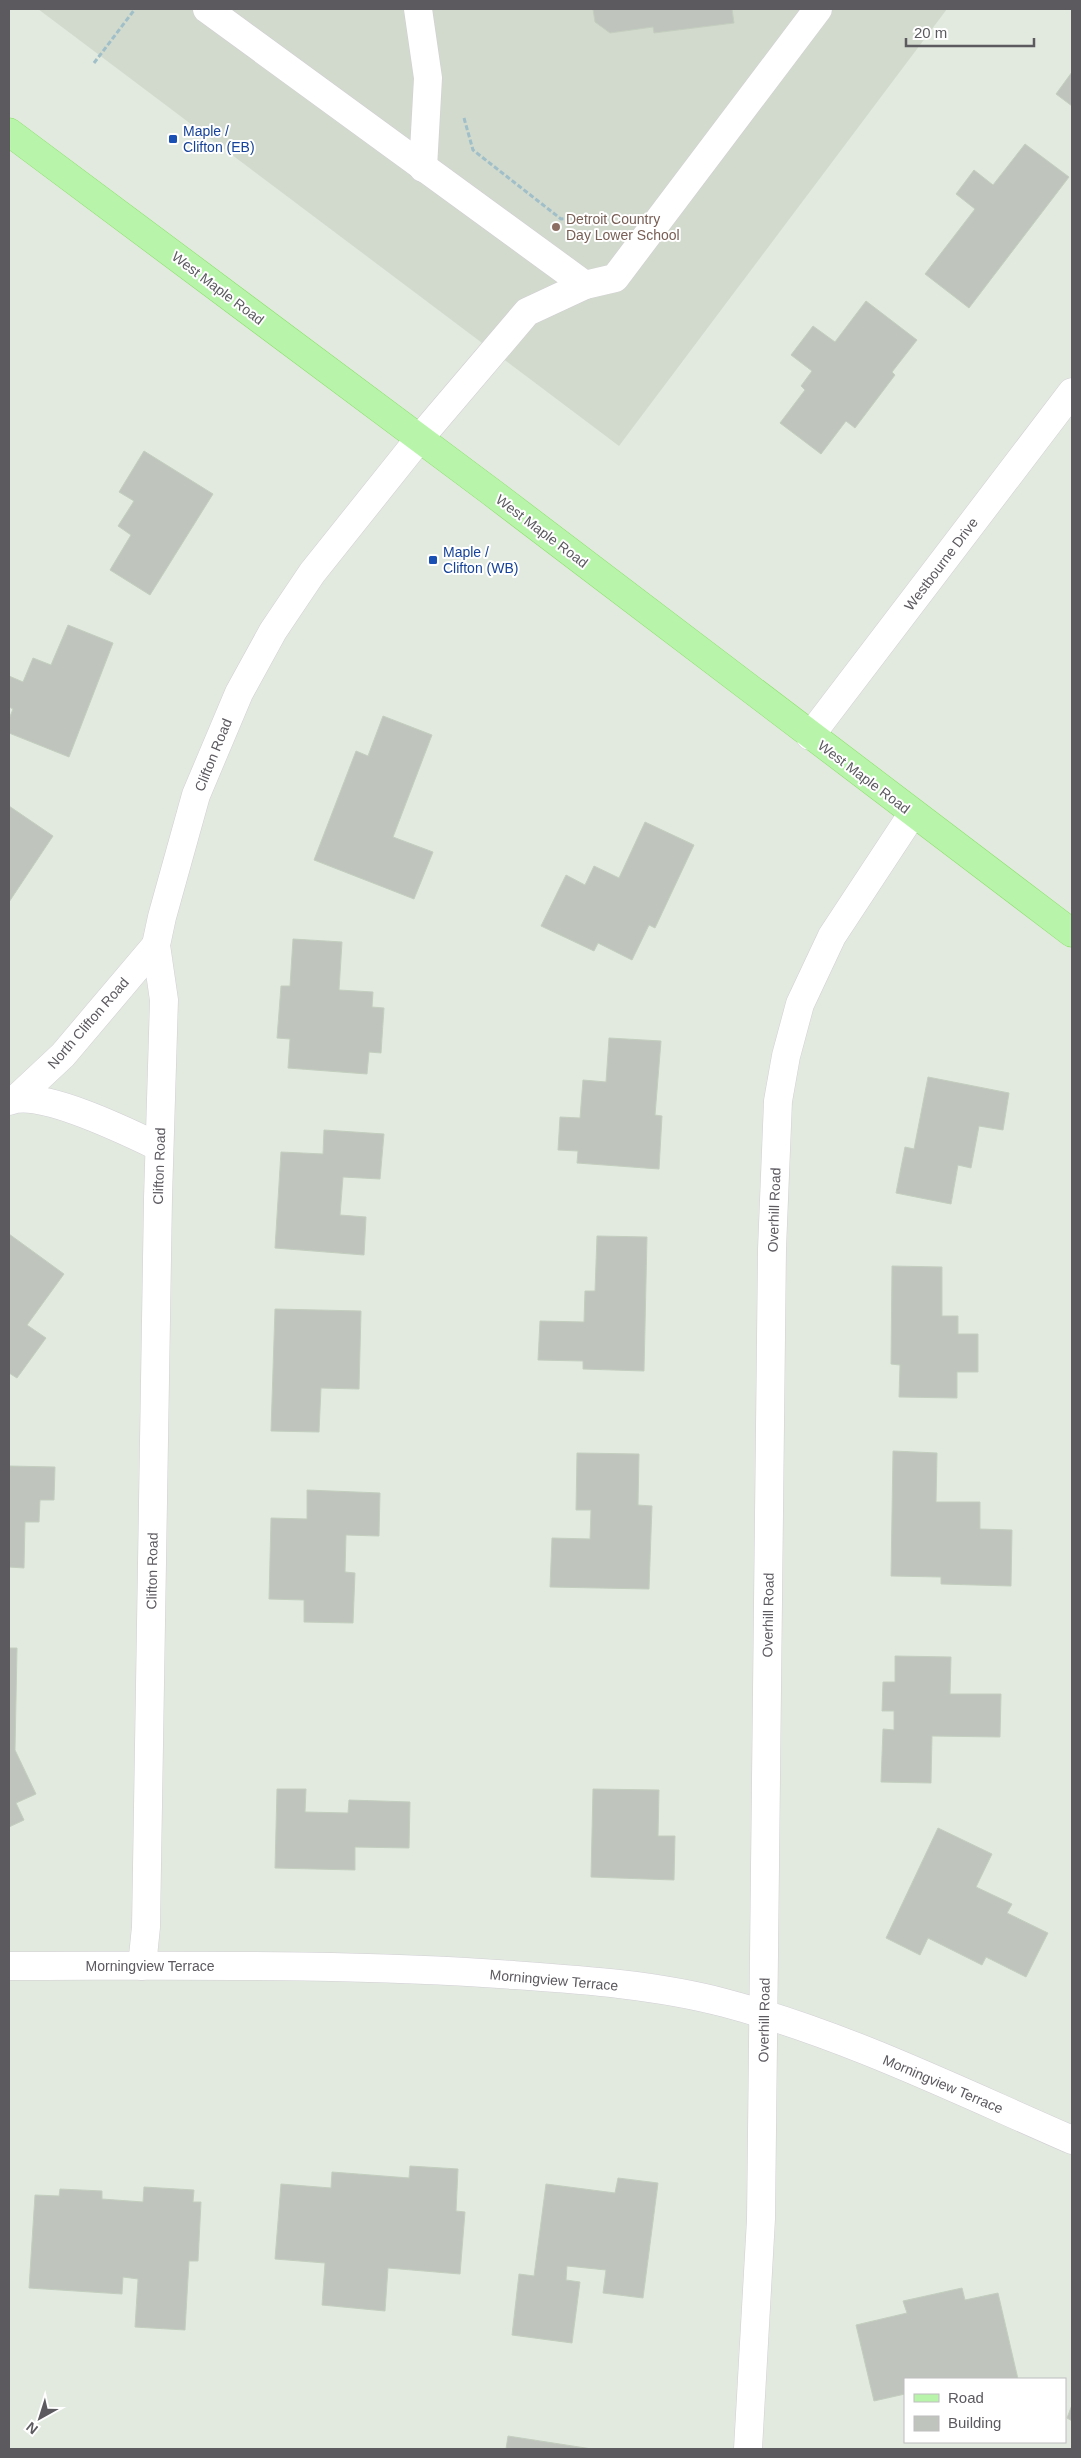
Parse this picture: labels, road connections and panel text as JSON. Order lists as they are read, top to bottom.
{
  "streets": {
    "main road": ["West Maple Road"],
    "street": [
      "Westbourne Drive",
      "Clifton Road",
      "North Clifton Road",
      "Overhill Road",
      "Morningview Terrace"
    ]
  },
  "crossings": [
    ["West Maple Road", "Westbourne Drive"],
    ["West Maple Road", "Clifton Road"],
    ["West Maple Road", "Overhill Road"],
    ["Clifton Road", "North Clifton Road"],
    ["Clifton Road", "Morningview Terrace"],
    ["Overhill Road", "Morningview Terrace"]
  ],
  "places": {
    "transit": ["Maple / Clifton (EB)", "Maple / Clifton (WB)"],
    "other": ["Detroit Country Day Lower School"]
  },
  "legend": ["Road", "Building"],
  "scale_bar": "20 m",
  "north": "bottom left"
}
